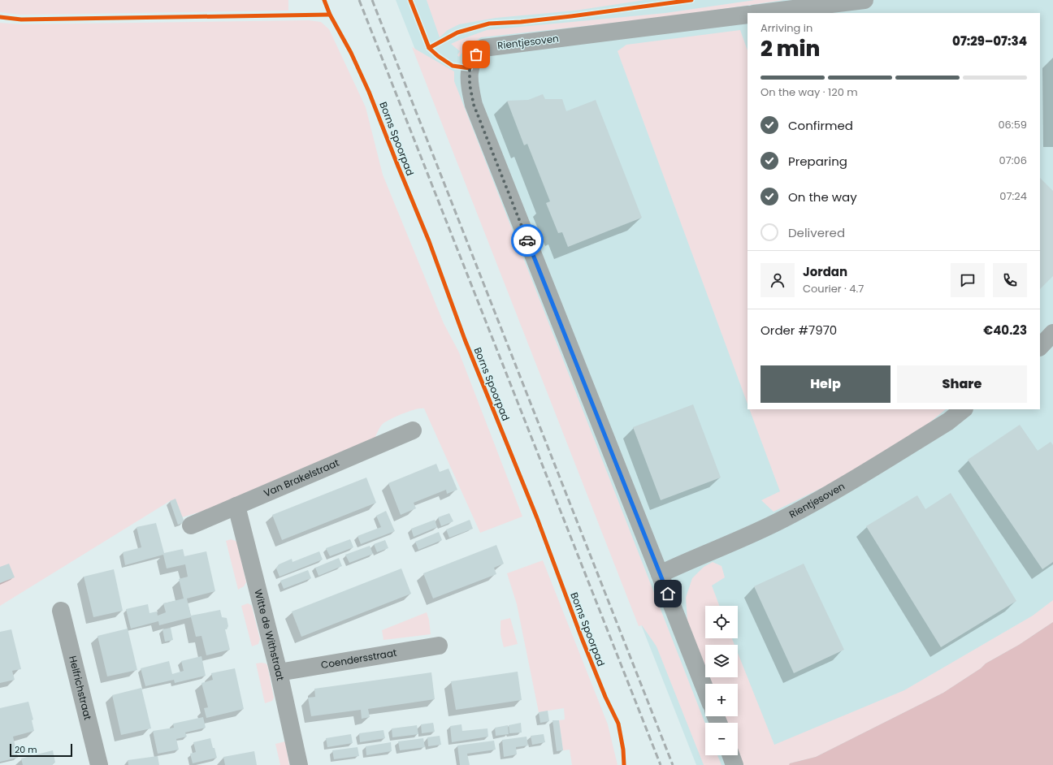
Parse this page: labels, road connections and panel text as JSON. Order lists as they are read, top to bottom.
{
  "streets": {
    "street": [
      "Rientjesoven",
      "Van Brakelstraat",
      "Witte de Withstraat",
      "Coendersstraat",
      "Helfrichstraat"
    ],
    "cycle path": ["Borns Spoorpad"]
  },
  "crossings": [
    ["Van Brakelstraat", "Witte de Withstraat"],
    ["Witte de Withstraat", "Coendersstraat"]
  ],
  "scale_bar": "20 m",
  "page": {
    "heading": ["2 min", "Arriving in", "07:29–07:34"],
    "panel": [
      "Jordan",
      "Courier · 4.7",
      "Order #7970",
      "€40.23"
    ],
    "bar": "On the way · 120 m",
    "list": [
      ["Confirmed", "06:59"],
      ["Preparing", "07:06"],
      ["On the way", "07:24"],
      "Delivered"
    ],
    "buttons": ["Help", "Share"],
    "map_buttons": ["+", "−"],
    "scale": "20 m"
  }
}
